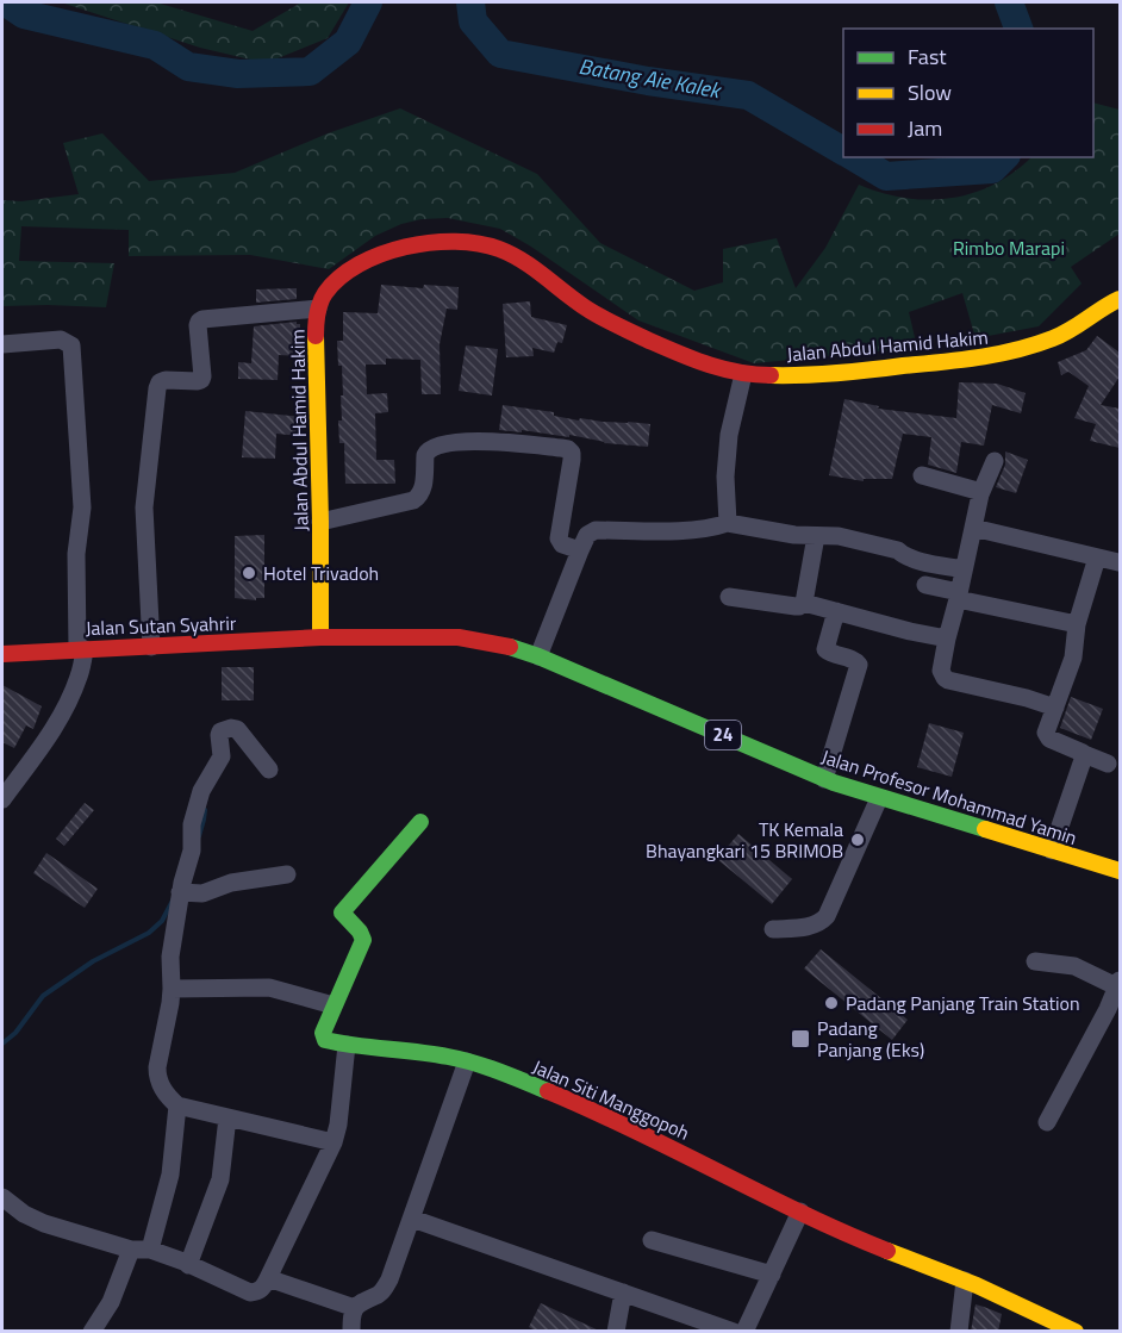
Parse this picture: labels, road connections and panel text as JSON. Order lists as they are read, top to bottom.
{
  "streets": {
    "main road": [
      "Jalan Abdul Hamid Hakim",
      "Jalan Sutan Syahrir",
      "24",
      "Jalan Profesor Mohammad Yamin",
      "Jalan Siti Manggopoh"
    ]
  },
  "crossings": [
    ["Jalan Abdul Hamid Hakim", "Jalan Sutan Syahrir"],
    ["Jalan Abdul Hamid Hakim", "Jalan Profesor Mohammad Yamin"],
    ["Jalan Sutan Syahrir", "Jalan Profesor Mohammad Yamin"]
  ],
  "water": ["Batang Aie Kalek"],
  "parks": ["Rimbo Marapi"],
  "places": {
    "other": ["Hotel Trivadoh", "TK Kemala Bhayangkari 15 BRIMOB", "Padang Panjang Train Station"],
    "transit": ["Padang Panjang (Eks)"]
  },
  "legend": ["Fast", "Slow", "Jam"]
}
